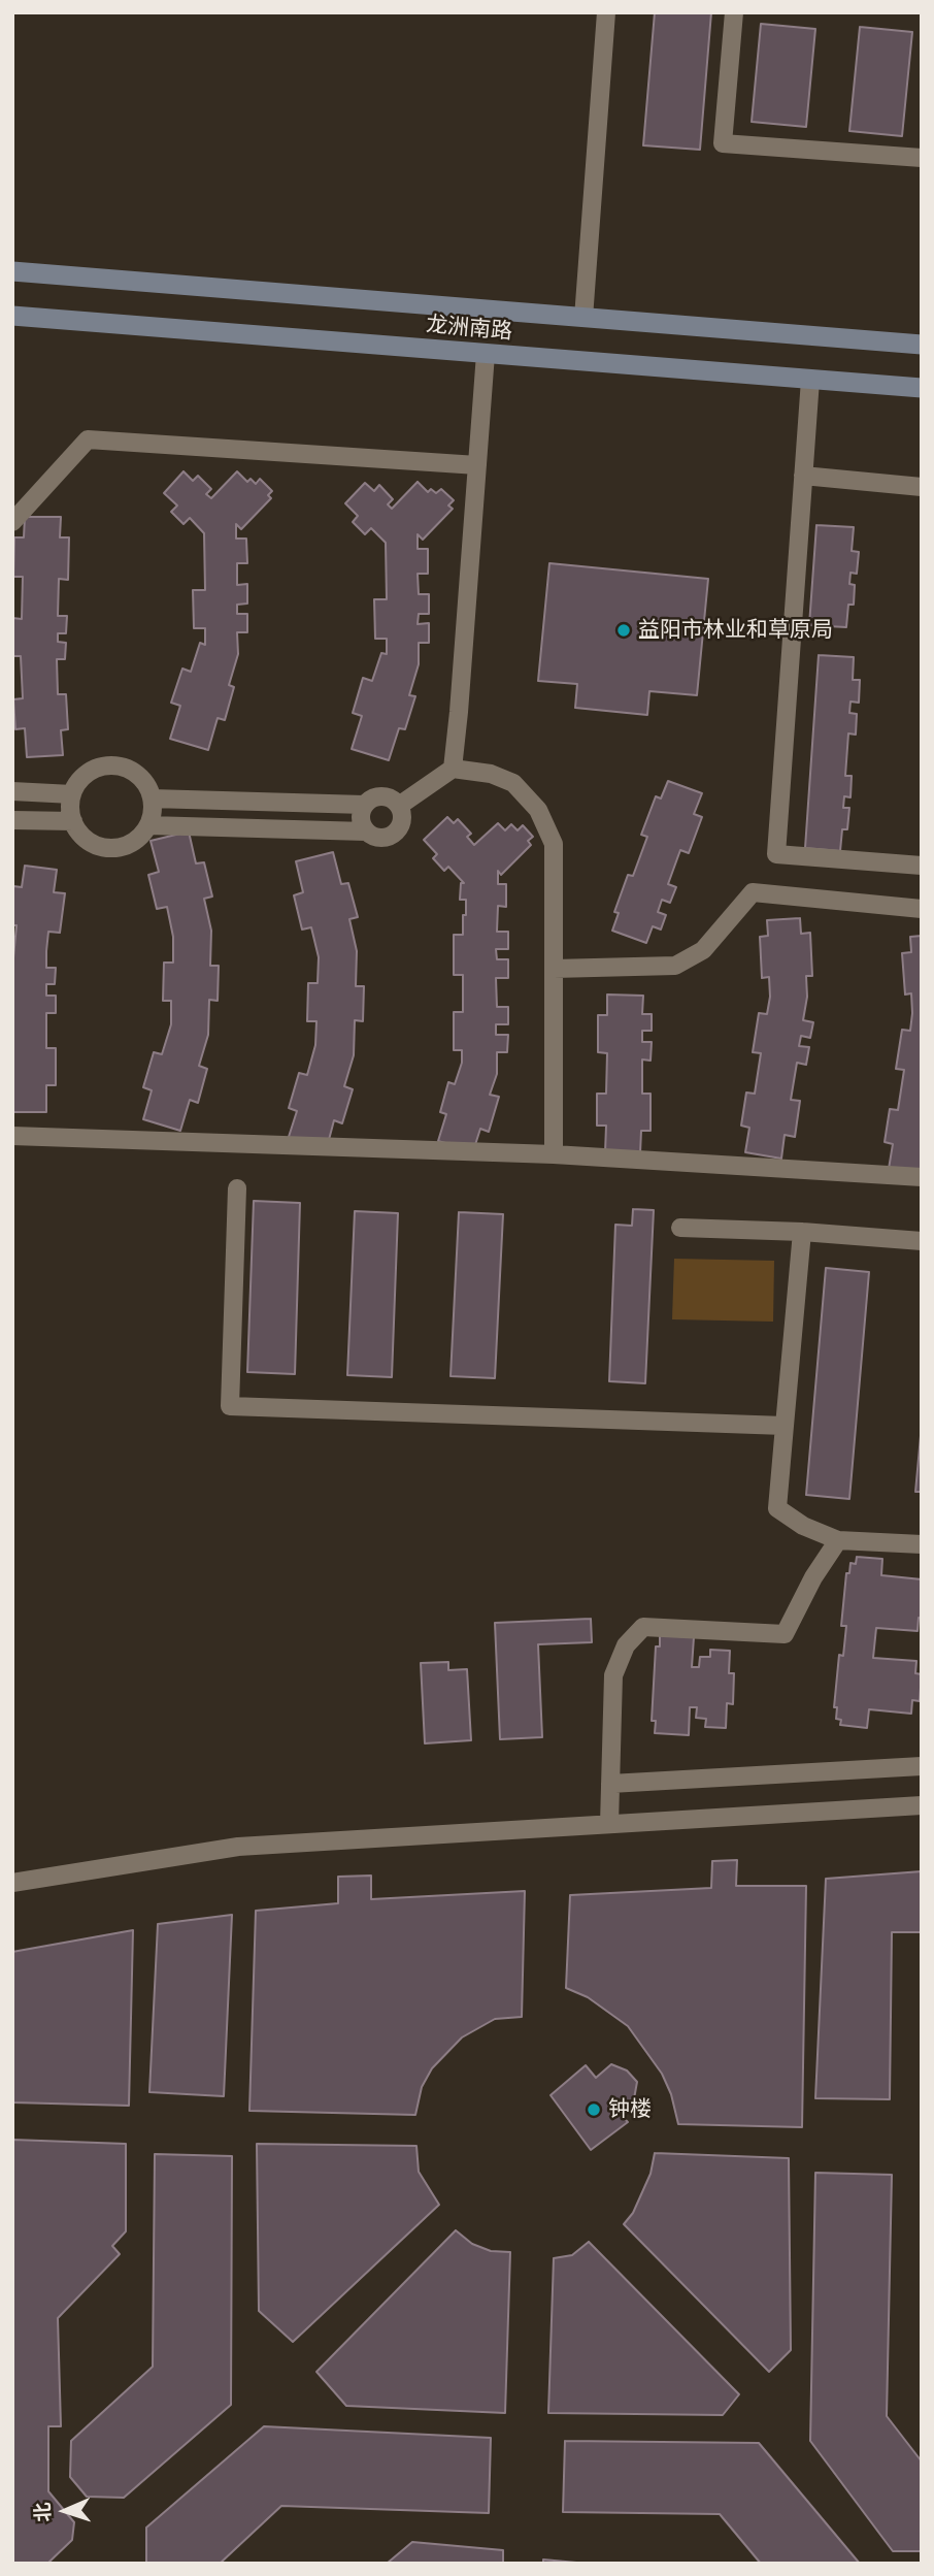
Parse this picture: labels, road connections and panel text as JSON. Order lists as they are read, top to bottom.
{
  "streets": {
    "main road": ["龙洲南路"]
  },
  "places": ["益阳市林业和草原局", "钟楼"],
  "north": "left"
}
